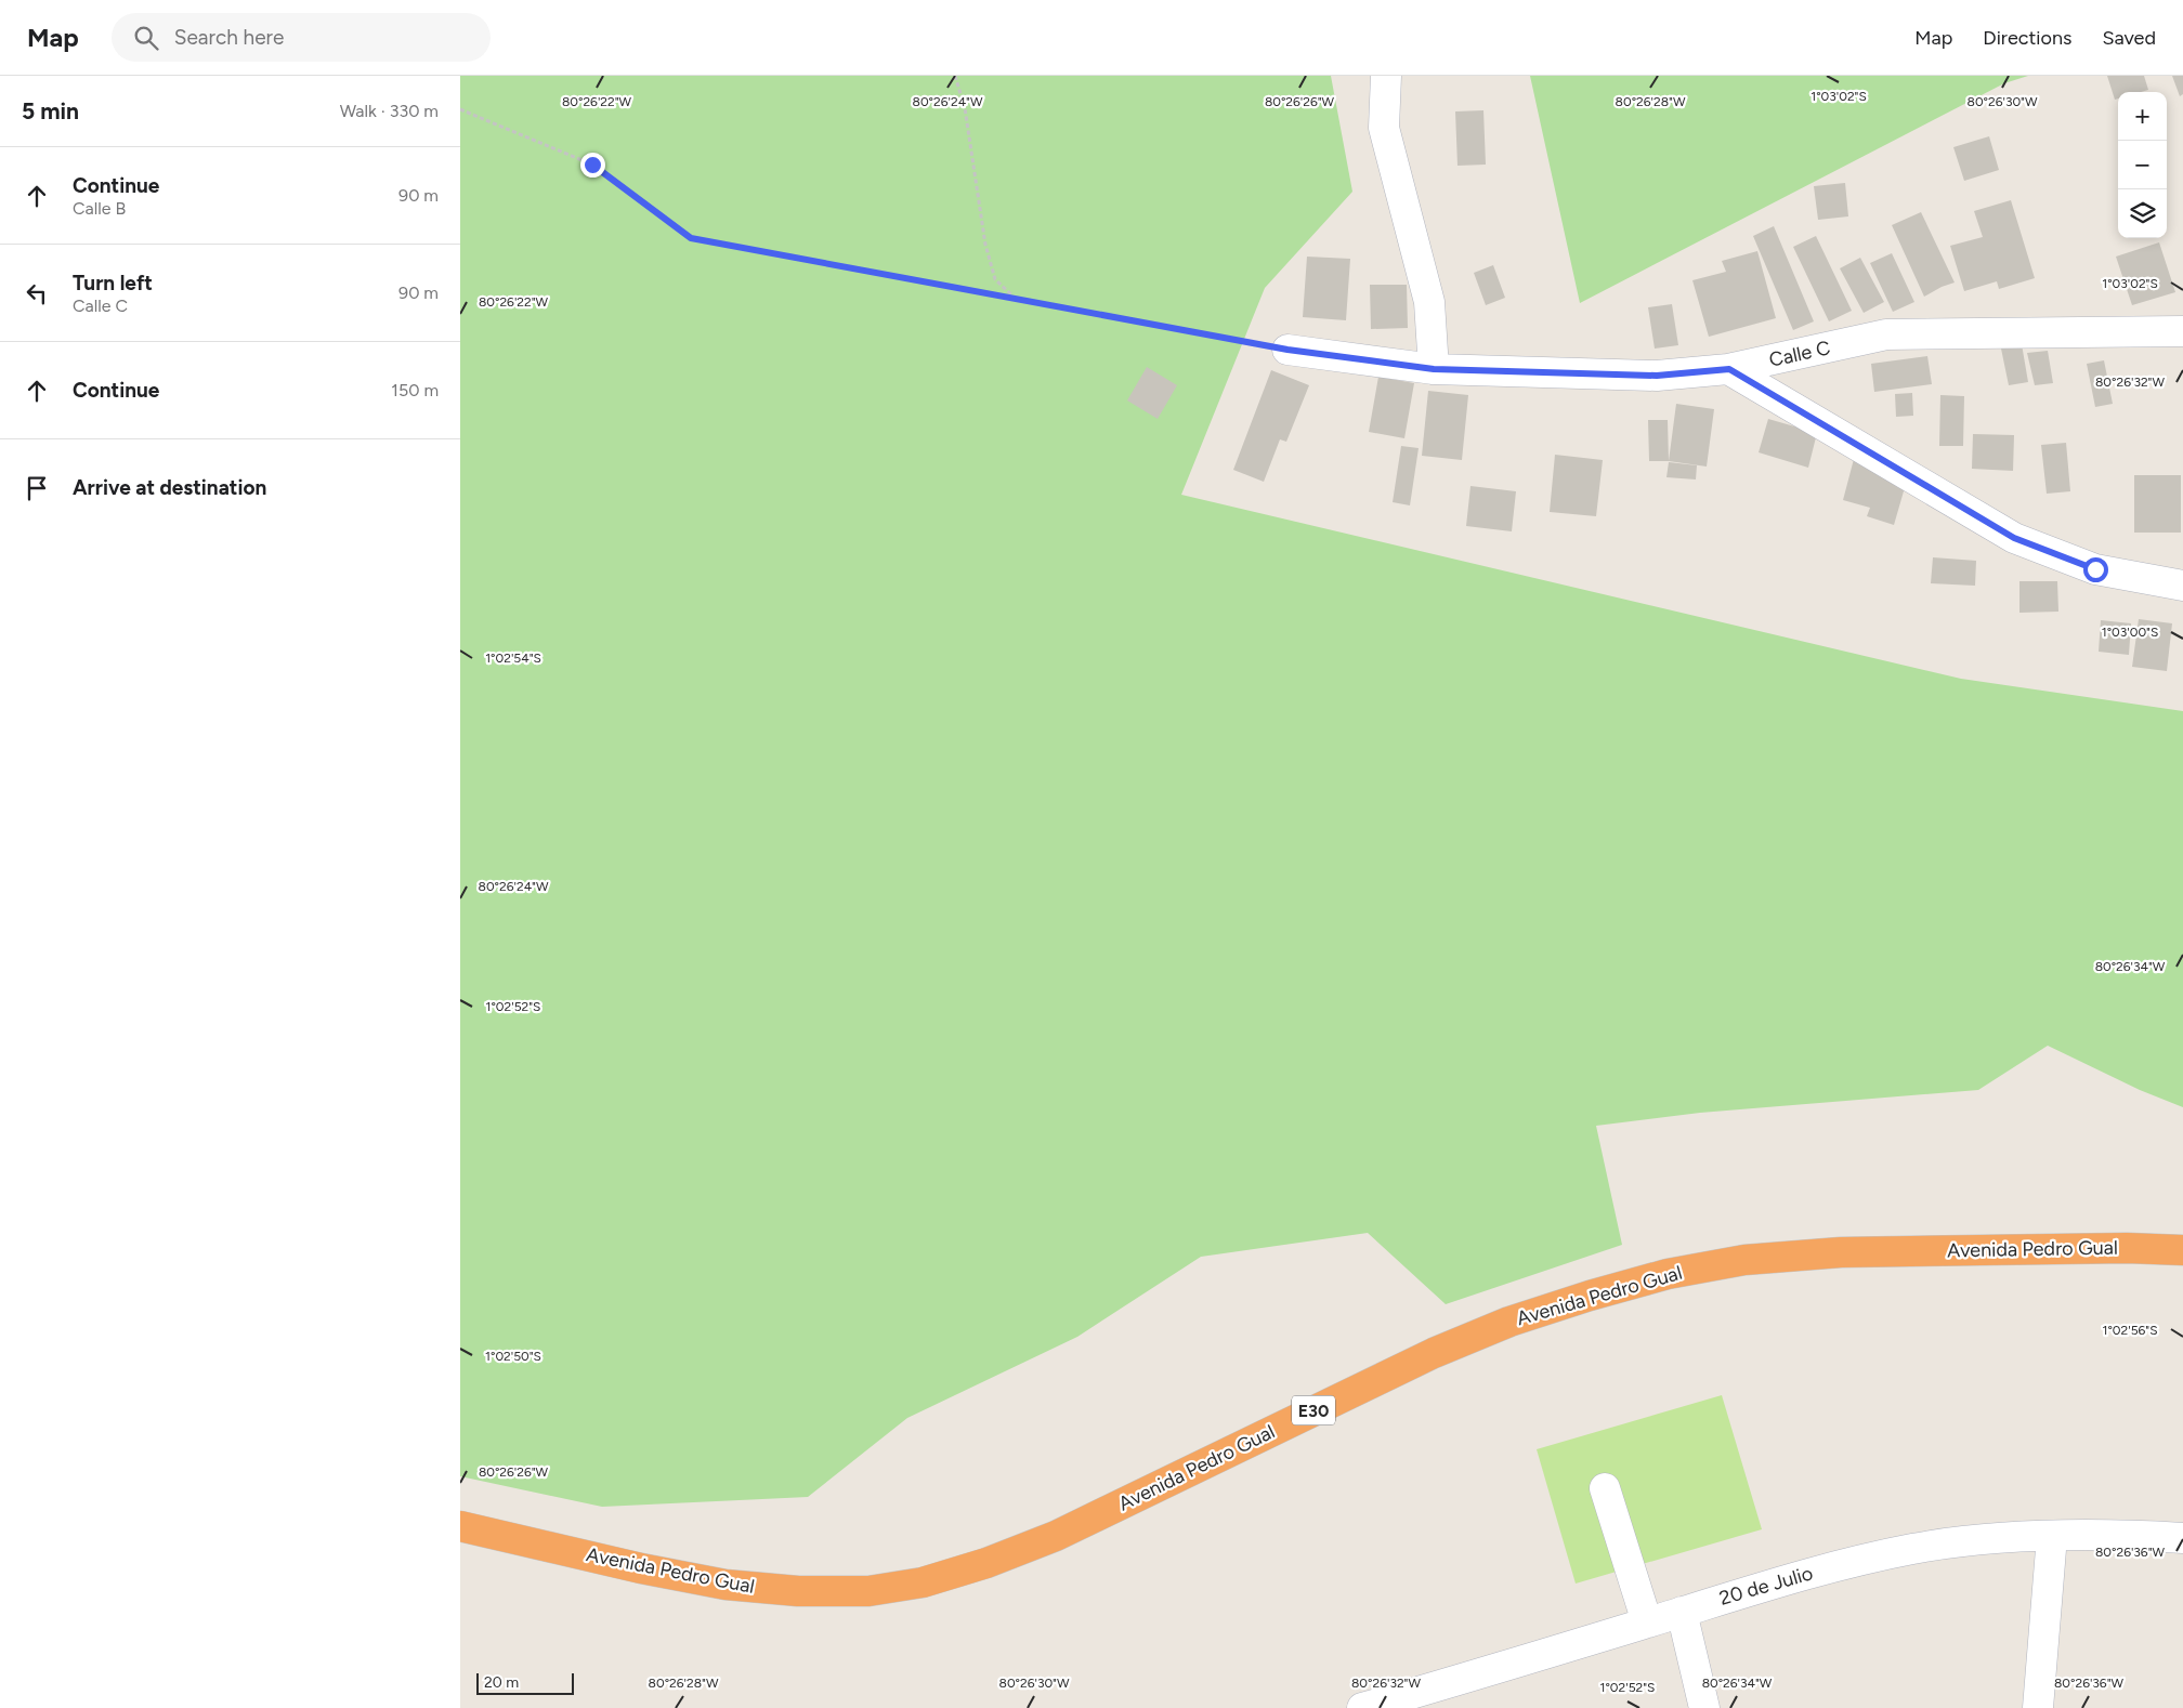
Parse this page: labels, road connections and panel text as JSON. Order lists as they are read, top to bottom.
{
  "streets": {
    "highway": ["Avenida Pedro Gual", "E30"],
    "street": ["Calle C", "20 de Julio"]
  },
  "scale_bar": "20 m",
  "page": {
    "header": "Map",
    "search": "Search here",
    "nav": ["Map", "Directions", "Saved"],
    "heading": ["5 min", "Walk · 330 m"],
    "map_buttons": ["+", "−"],
    "list": [
      ["Continue", "Calle B", "90 m"],
      ["Turn left", "Calle C", "90 m"],
      ["Continue", "150 m"],
      "Arrive at destination"
    ],
    "scale": "20 m"
  },
  "coordinates": [
    "1°03'02\"S",
    "80°26'24\"W",
    "80°26'22\"W",
    "80°26'26\"W",
    "80°26'28\"W",
    "80°26'30\"W",
    "80°26'32\"W",
    "1°03'00\"S",
    "1°02'54\"S",
    "80°26'34\"W",
    "1°02'52\"S",
    "1°02'56\"S",
    "1°02'50\"S",
    "80°26'36\"W"
  ]
}
